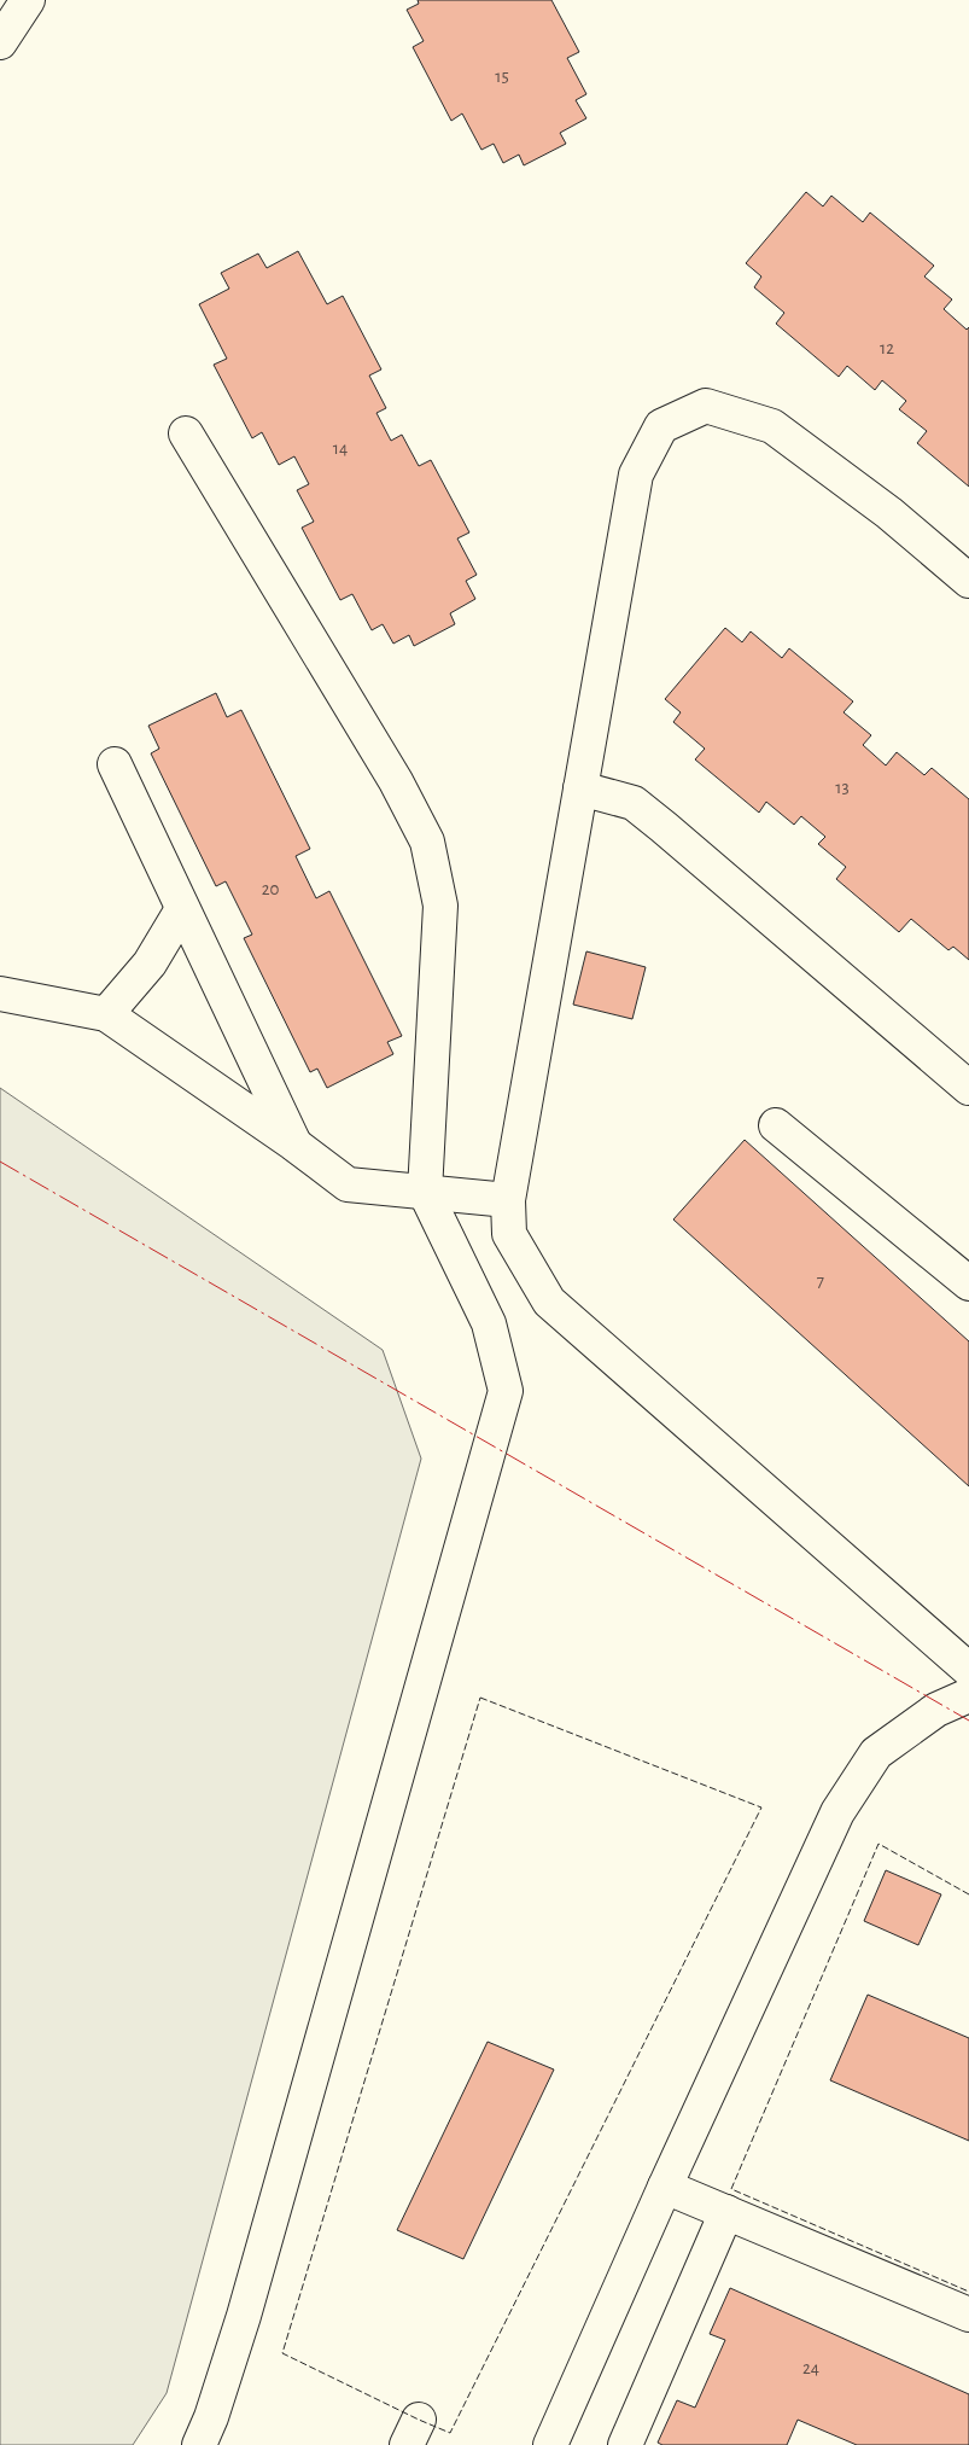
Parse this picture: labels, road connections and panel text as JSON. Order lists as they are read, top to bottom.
{
  "house_numbers": [
    "15",
    "12",
    "14",
    "13",
    "20",
    "7",
    "24"
  ]
}
